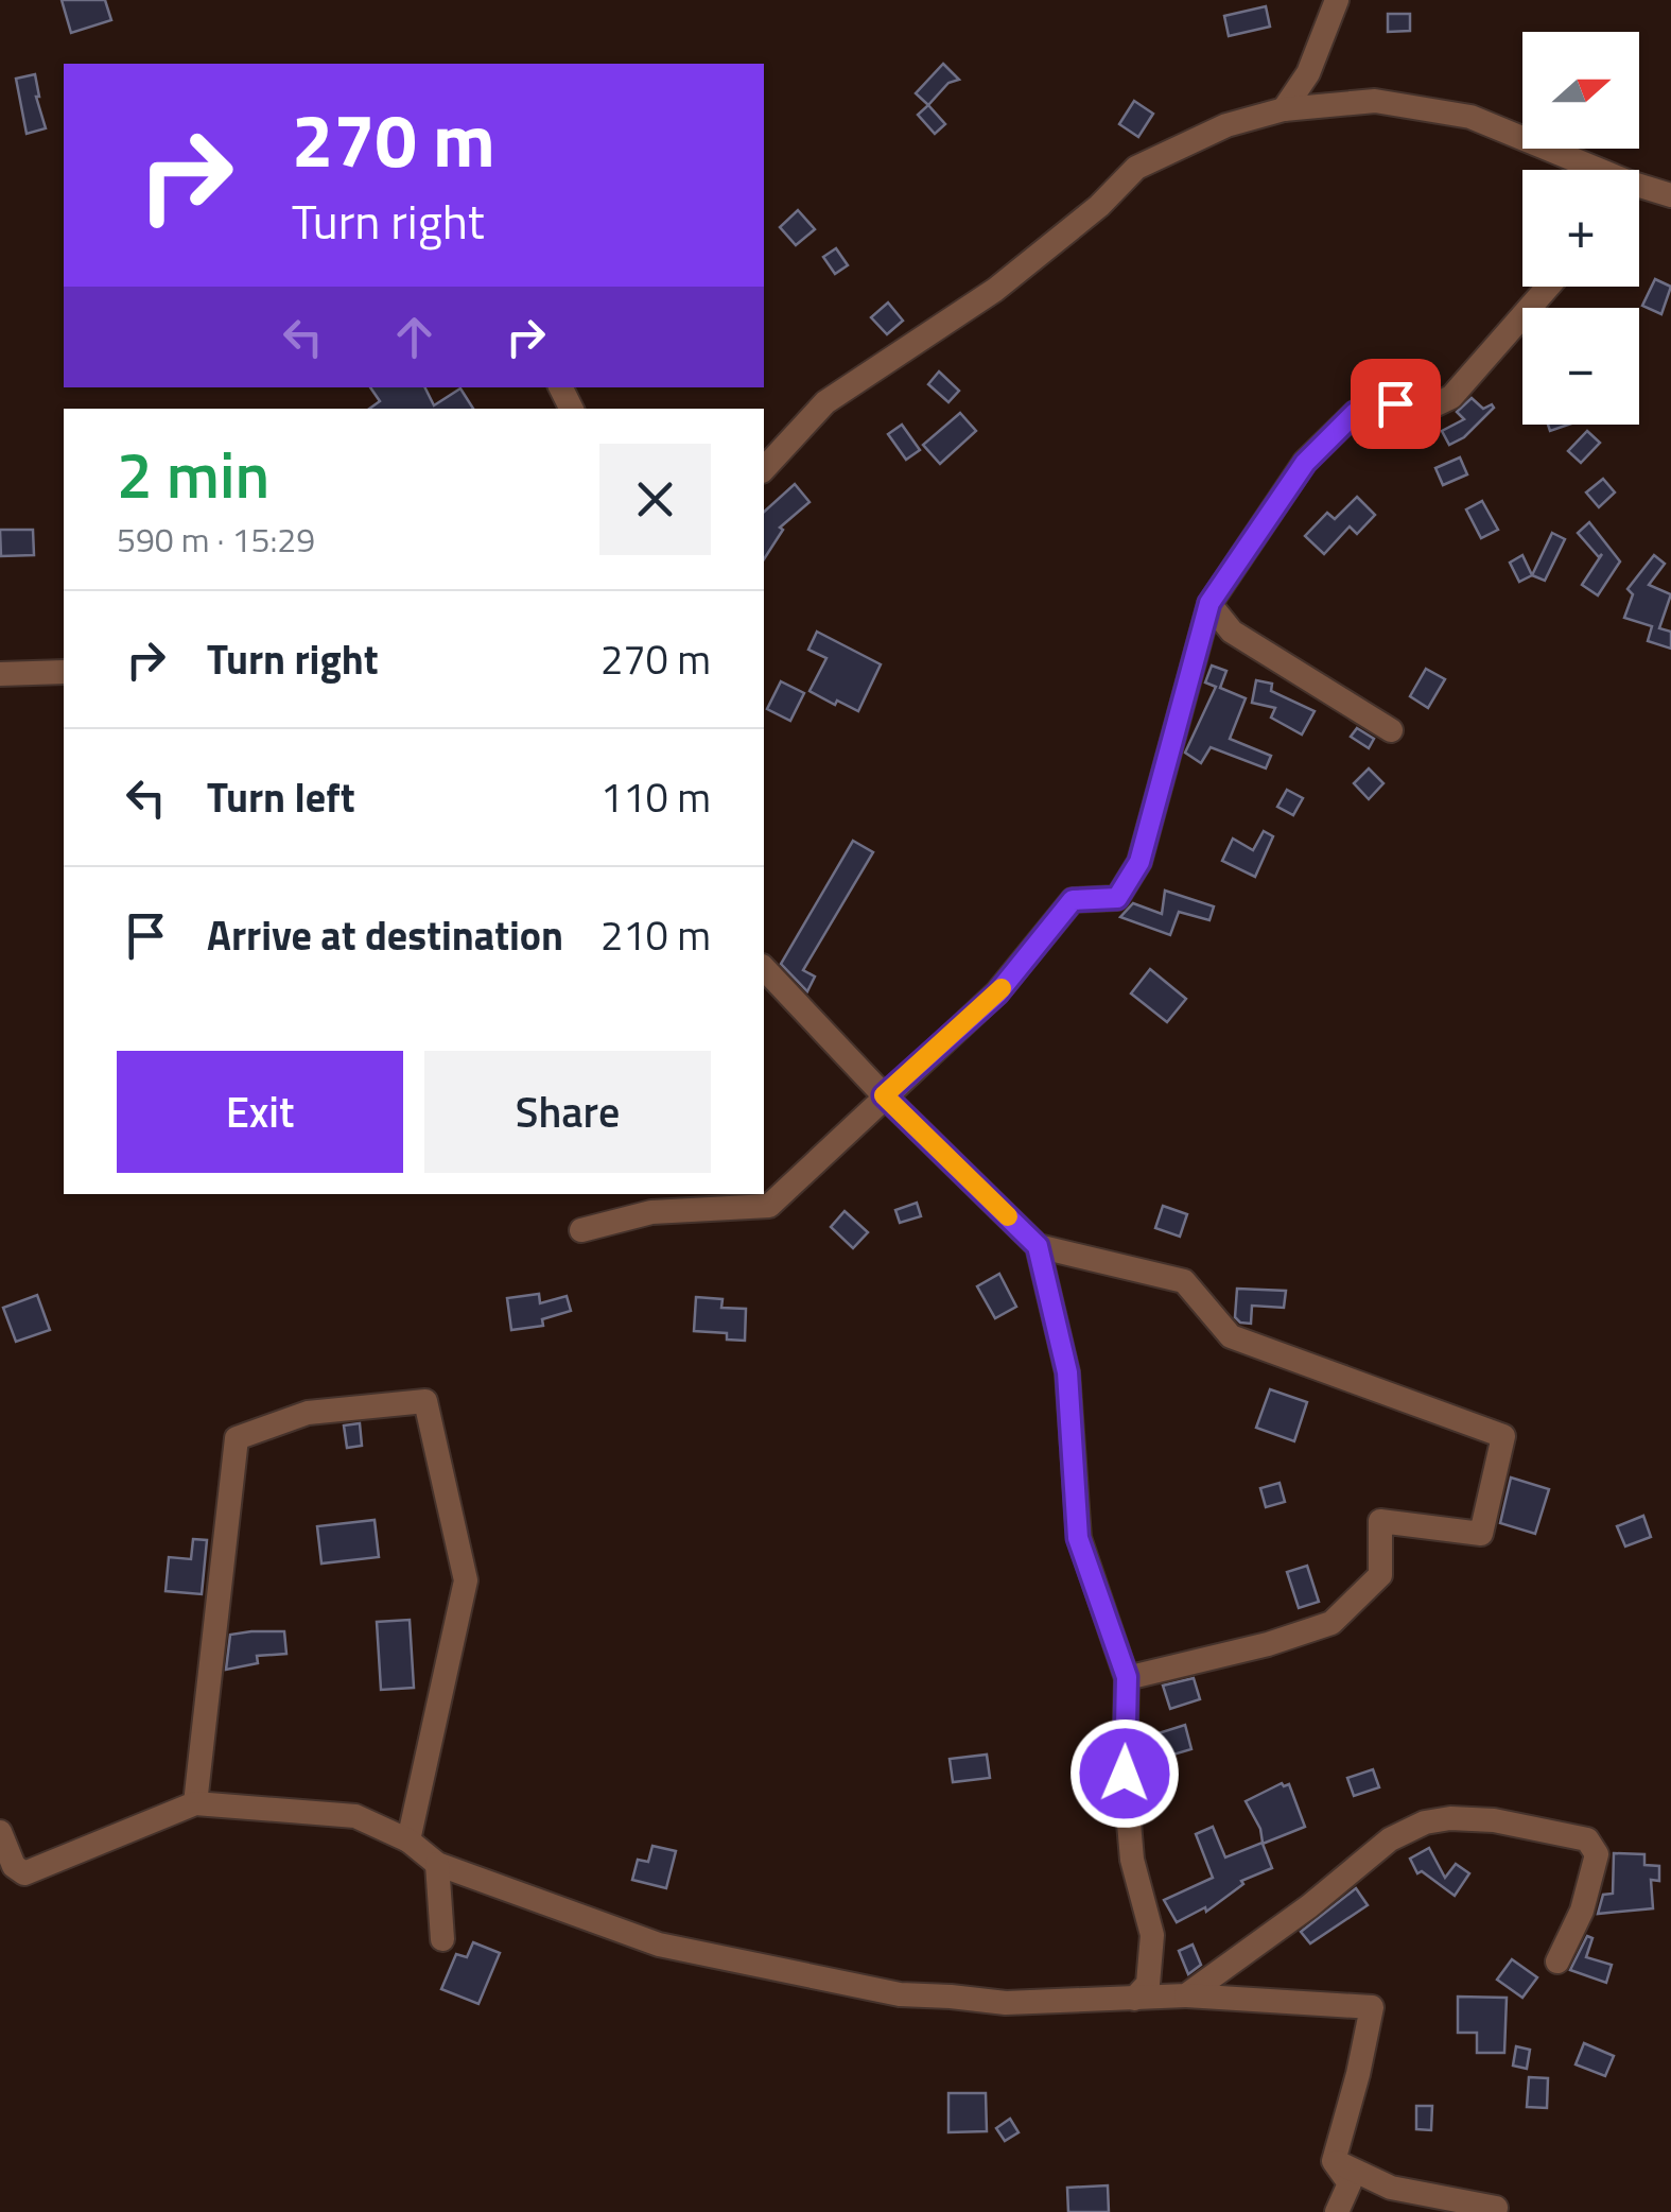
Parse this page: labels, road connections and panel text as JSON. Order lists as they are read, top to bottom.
{
  "north": "right",
  "page": {
    "map_buttons": ["+", "−"],
    "turn": ["270 m", "Turn right"],
    "heading": ["2 min", "590 m · 15:29"],
    "list": [
      {
        "name": "Turn right",
        "value": "270 m"
      },
      {
        "name": "Turn left",
        "value": "110 m"
      },
      {
        "name": "Arrive at destination",
        "value": "210 m"
      }
    ],
    "buttons": ["Exit", "Share"]
  }
}
